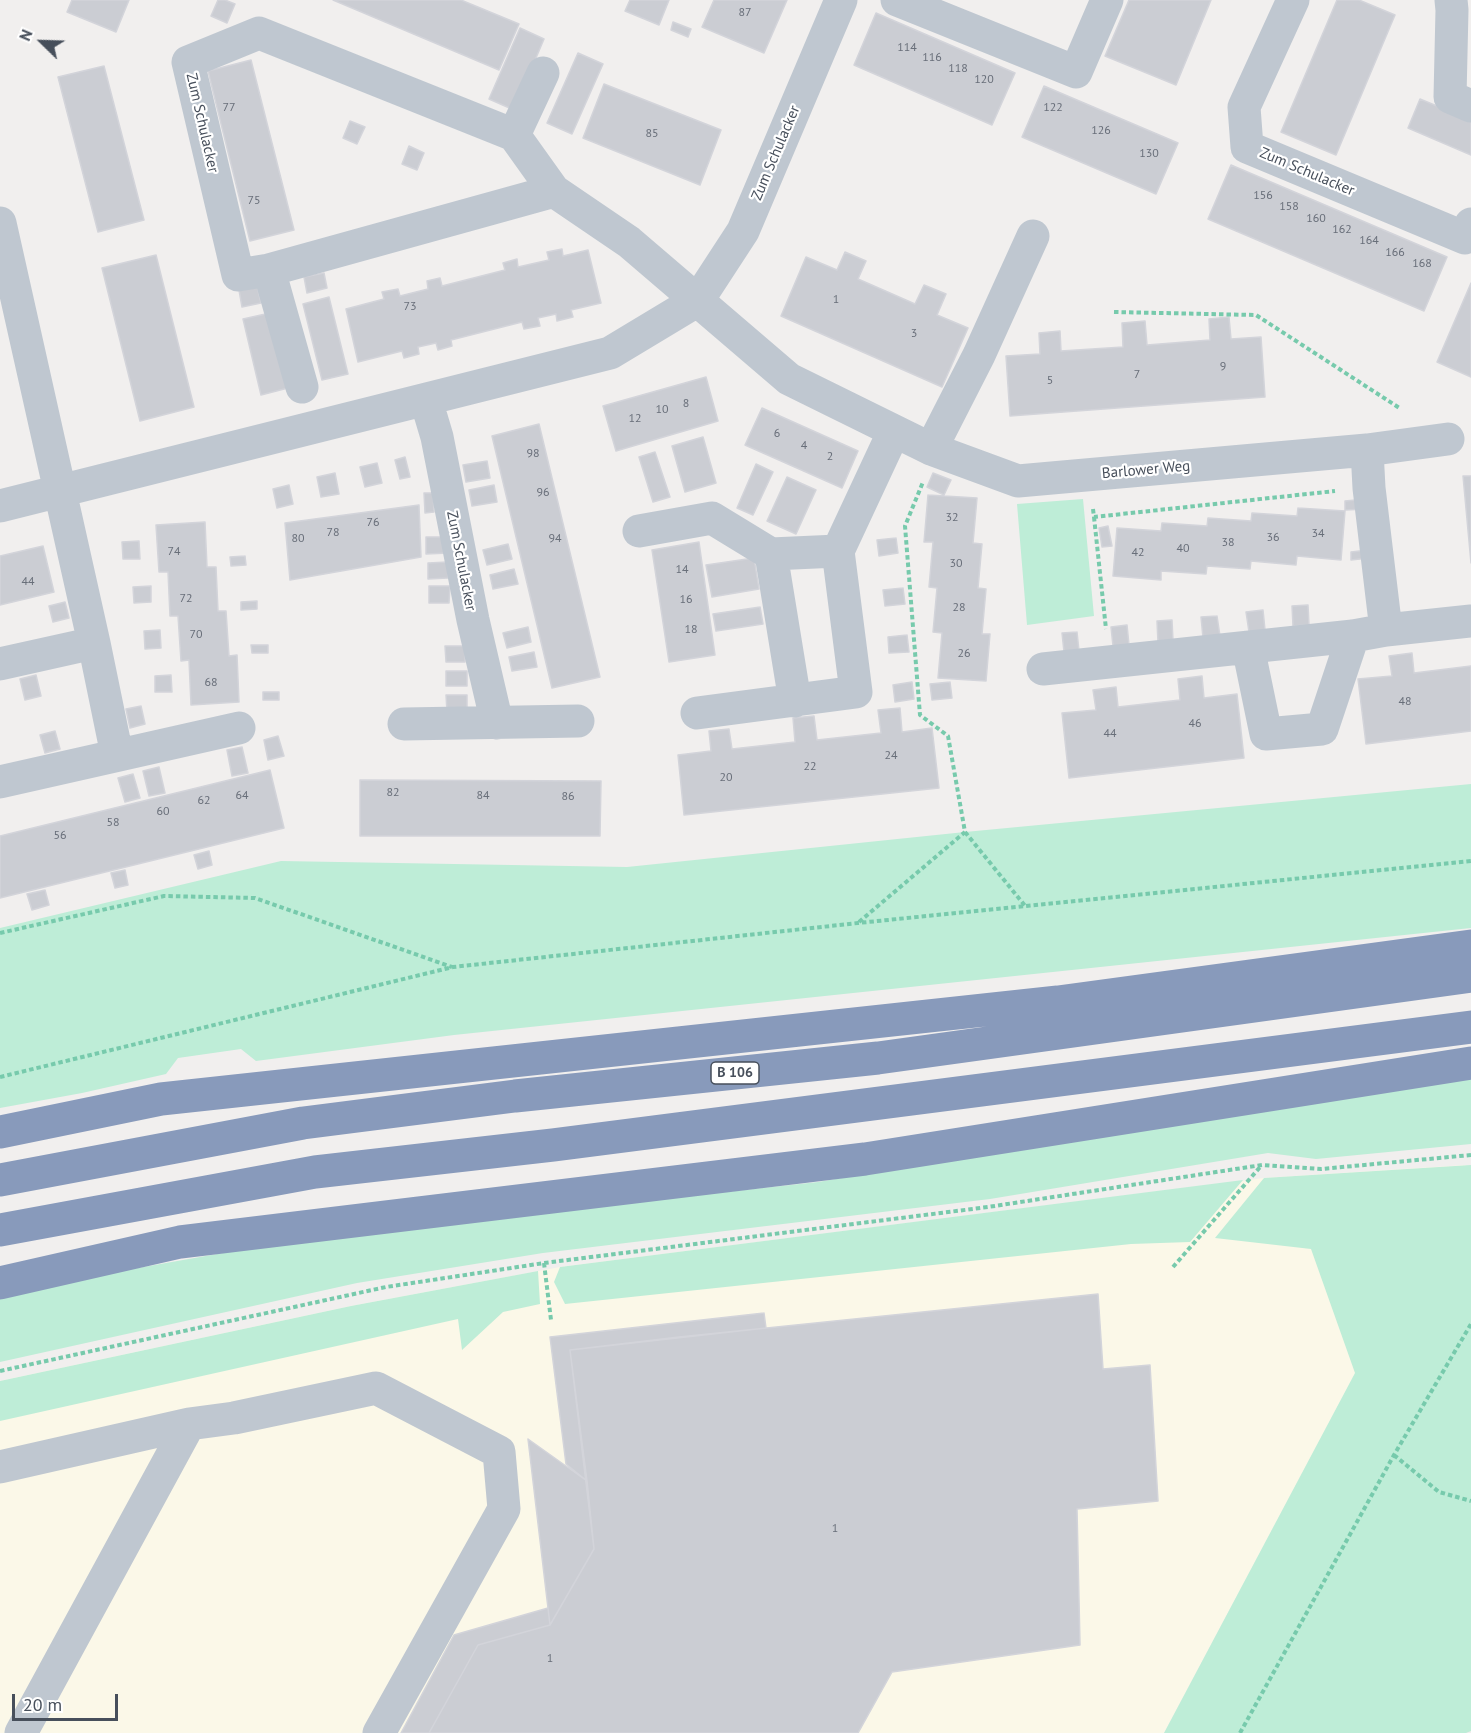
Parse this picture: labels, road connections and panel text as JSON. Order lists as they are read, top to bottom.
{
  "streets": {
    "highway": ["B 106"],
    "street": ["Zum Schulacker", "Barlower Weg"]
  },
  "crossings": [
    ["Zum Schulacker", "Barlower Weg"]
  ],
  "house_numbers": [
    "87",
    "114",
    "116",
    "118",
    "120",
    "77",
    "122",
    "126",
    "85",
    "130",
    "156",
    "75",
    "158",
    "160",
    "162",
    "164",
    "166",
    "168",
    "1",
    "73",
    "3",
    "9",
    "7",
    "5",
    "8",
    "10",
    "12",
    "6",
    "4",
    "98",
    "2",
    "96",
    "32",
    "76",
    "78",
    "34",
    "36",
    "80",
    "94",
    "38",
    "40",
    "74",
    "42",
    "30",
    "14",
    "44",
    "72",
    "16",
    "28",
    "18",
    "70",
    "26",
    "68",
    "48",
    "46",
    "44",
    "24",
    "22",
    "20",
    "82",
    "64",
    "84",
    "86",
    "62",
    "60",
    "58",
    "56",
    "1",
    "1"
  ],
  "scale_bar": "20 m",
  "north": "top left"
}
